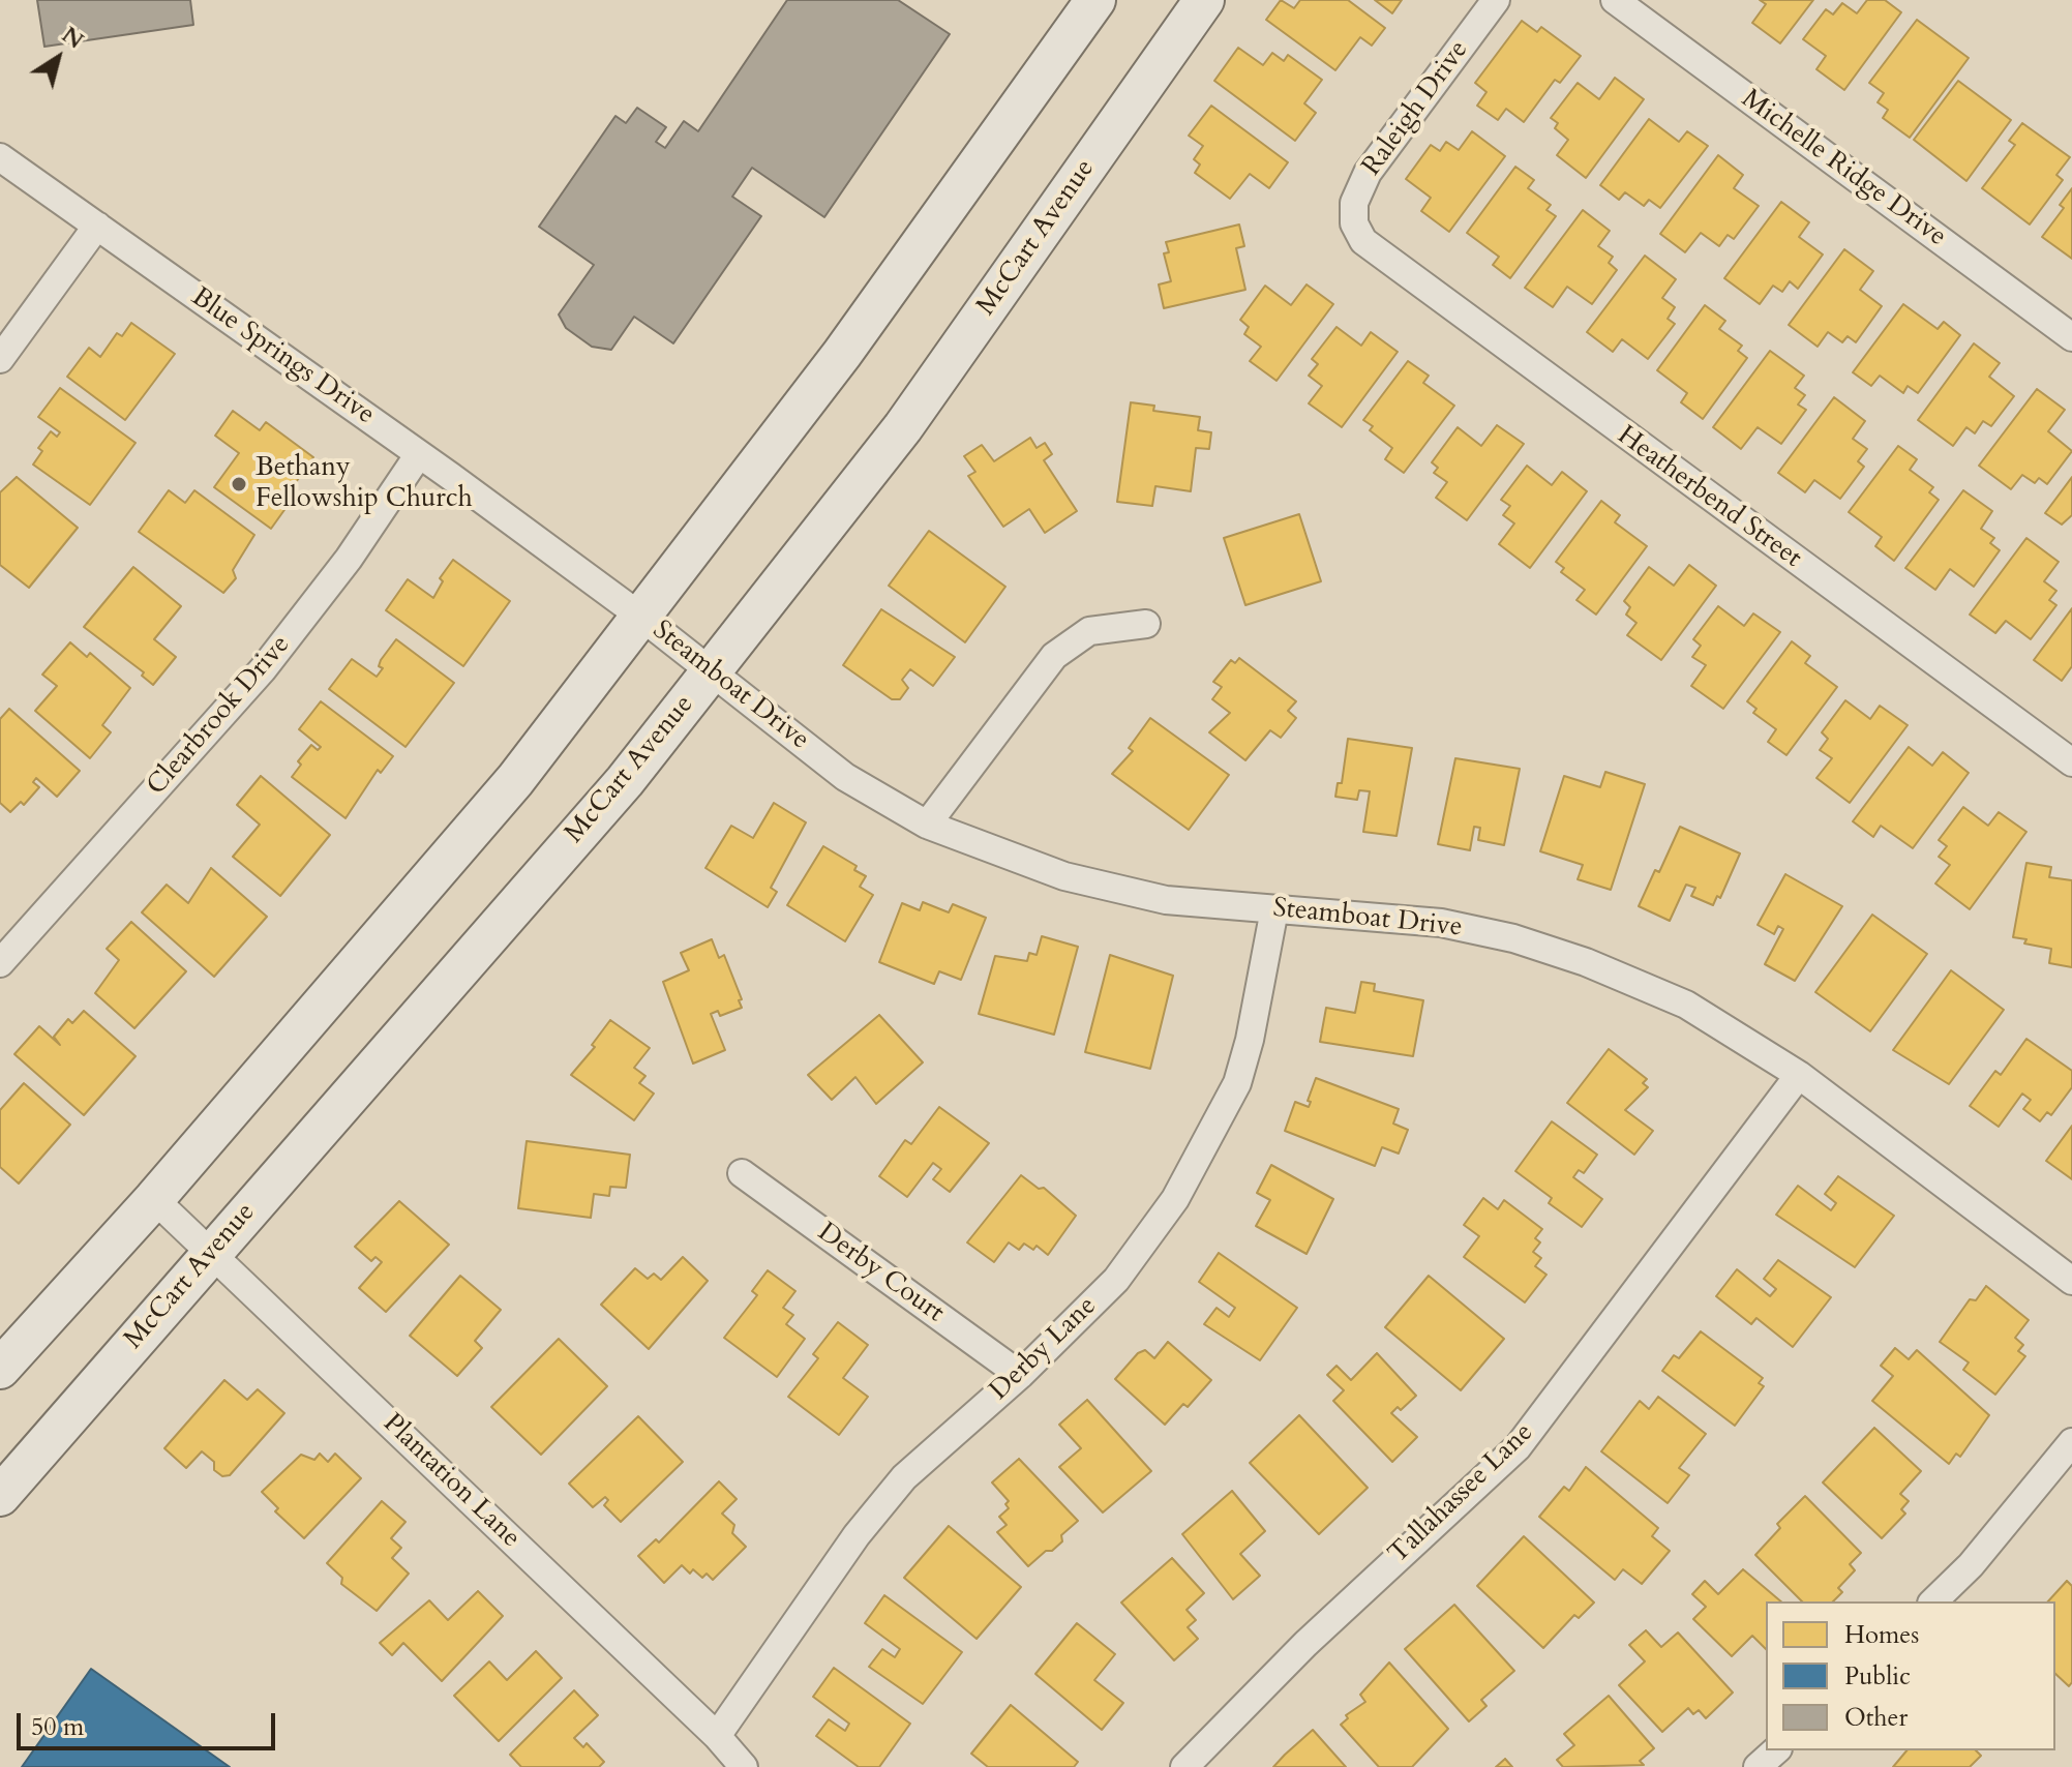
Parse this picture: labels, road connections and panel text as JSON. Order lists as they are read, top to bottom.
{
  "streets": {
    "main road": ["McCart Avenue"],
    "street": [
      "Raleigh Drive",
      "Michelle Ridge Drive",
      "Blue Springs Drive",
      "Heatherbend Street",
      "Steamboat Drive",
      "Clearbrook Drive",
      "Derby Court",
      "Derby Lane",
      "Plantation Lane",
      "Tallahassee Lane"
    ]
  },
  "crossings": [
    ["Raleigh Drive", "Heatherbend Street"],
    ["McCart Avenue", "Steamboat Drive"],
    ["McCart Avenue", "Plantation Lane"],
    ["Blue Springs Drive", "Steamboat Drive"],
    ["Blue Springs Drive", "Clearbrook Drive"],
    ["Steamboat Drive", "Derby Lane"],
    ["Steamboat Drive", "Tallahassee Lane"],
    ["Derby Court", "Derby Lane"],
    ["Derby Lane", "Plantation Lane"]
  ],
  "places": ["Bethany Fellowship Church"],
  "legend": ["Homes", "Public", "Other"],
  "scale_bar": "50 m",
  "north": "top right"
}
